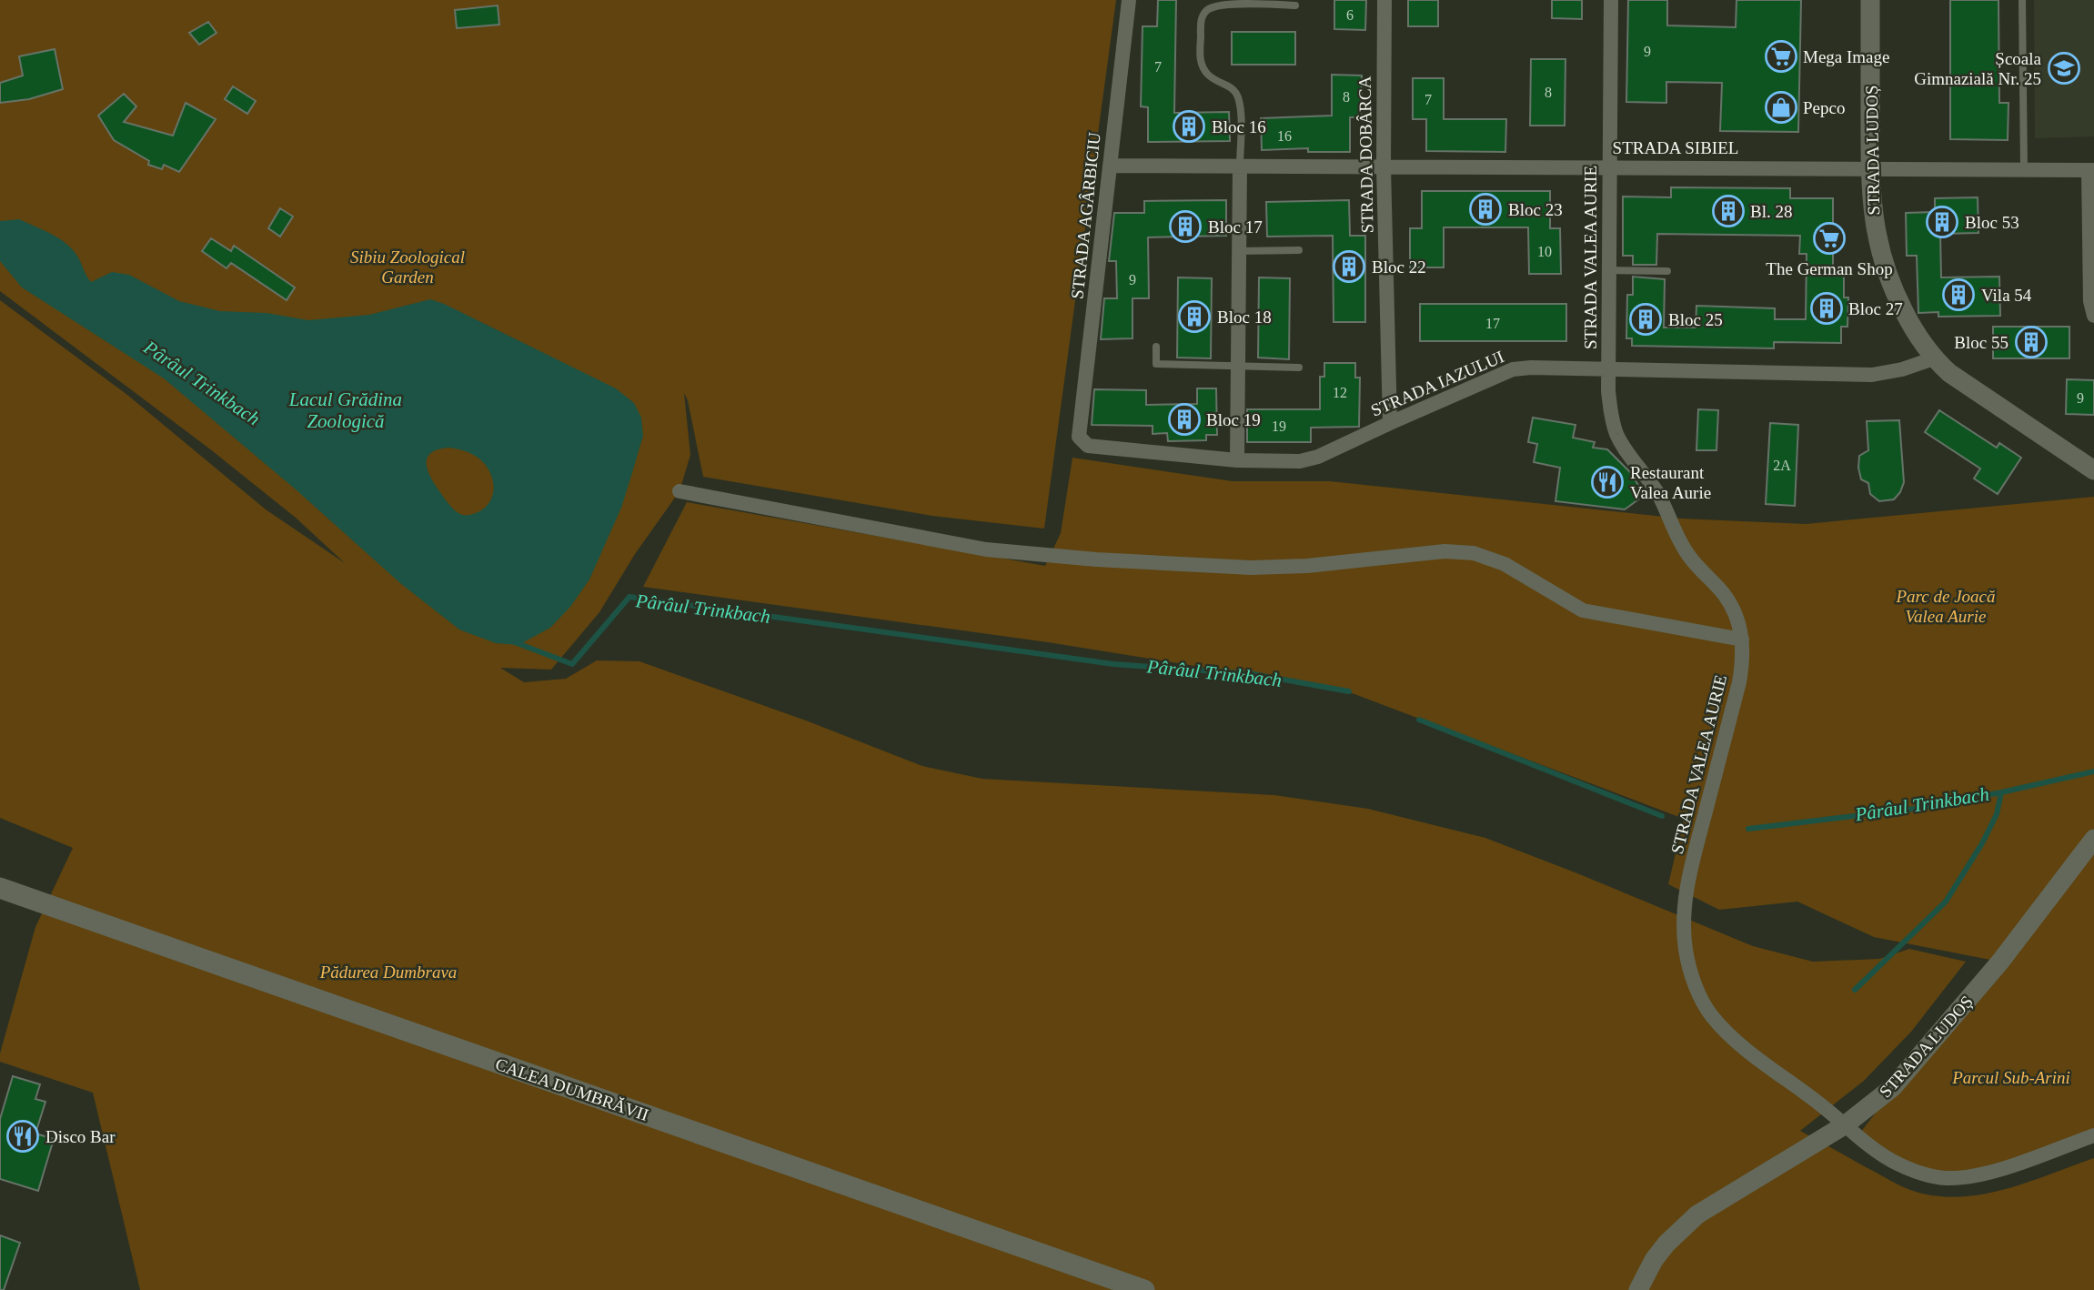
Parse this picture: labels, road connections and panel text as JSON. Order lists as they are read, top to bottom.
{
  "streets": {
    "main road": ["CALEA DUMBRĂVII"],
    "street": [
      "STRADA SIBIEL",
      "STRADA LUDOȘ",
      "STRADA DOBÂRCA",
      "STRADA AGÂRBICIU",
      "STRADA VALEA AURIE",
      "STRADA IAZULUI"
    ]
  },
  "crossings": [
    ["STRADA SIBIEL", "STRADA LUDOȘ"],
    ["STRADA SIBIEL", "STRADA DOBÂRCA"],
    ["STRADA SIBIEL", "STRADA AGÂRBICIU"],
    ["STRADA SIBIEL", "STRADA VALEA AURIE"],
    ["STRADA LUDOȘ", "STRADA VALEA AURIE"],
    ["STRADA LUDOȘ", "STRADA IAZULUI"],
    ["STRADA DOBÂRCA", "STRADA IAZULUI"],
    ["STRADA AGÂRBICIU", "STRADA IAZULUI"],
    ["STRADA VALEA AURIE", "STRADA IAZULUI"]
  ],
  "water": ["Pârâul Trinkbach", "Lacul Grădina Zoologică"],
  "parks": [
    "Sibiu Zoological Garden",
    "Parc de Joacă Valea Aurie",
    "Pădurea Dumbrava",
    "Parcul Sub-Arini"
  ],
  "places": {
    "supermarket": ["Mega Image", "The German Shop"],
    "school or university": ["Școala Gimnazială Nr. 25"],
    "shop": ["Pepco"],
    "building": [
      "Bloc 16",
      "Bloc 23",
      "Bl. 28",
      "Bloc 53",
      "Bloc 17",
      "Bloc 22",
      "Vila 54",
      "Bloc 27",
      "Bloc 18",
      "Bloc 25",
      "Bloc 55",
      "Bloc 19"
    ],
    "restaurant": ["Restaurant Valea Aurie", "Disco Bar"]
  },
  "house_numbers": [
    "6",
    "9",
    "7",
    "8",
    "8",
    "7",
    "16",
    "10",
    "9",
    "17",
    "12",
    "9",
    "19",
    "2A"
  ]
}
